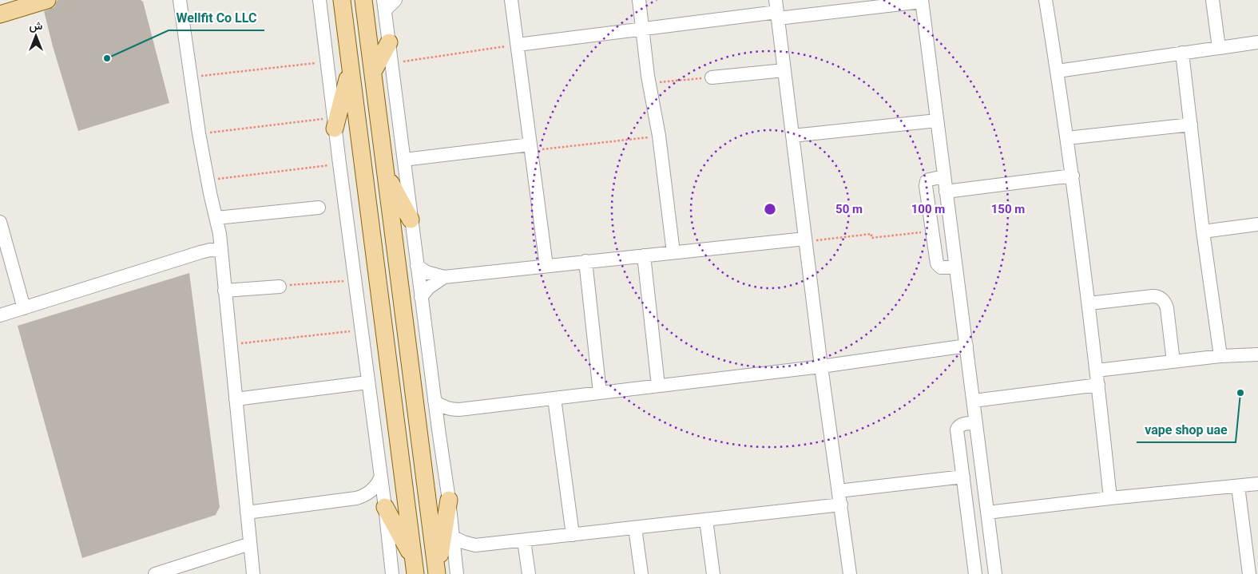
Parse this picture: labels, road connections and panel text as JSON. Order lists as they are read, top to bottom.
{
  "places": ["Wellfit Co LLC", "vape shop uae"],
  "north": "top",
  "rings": ["50 m", "100 m", "150 m"]
}
